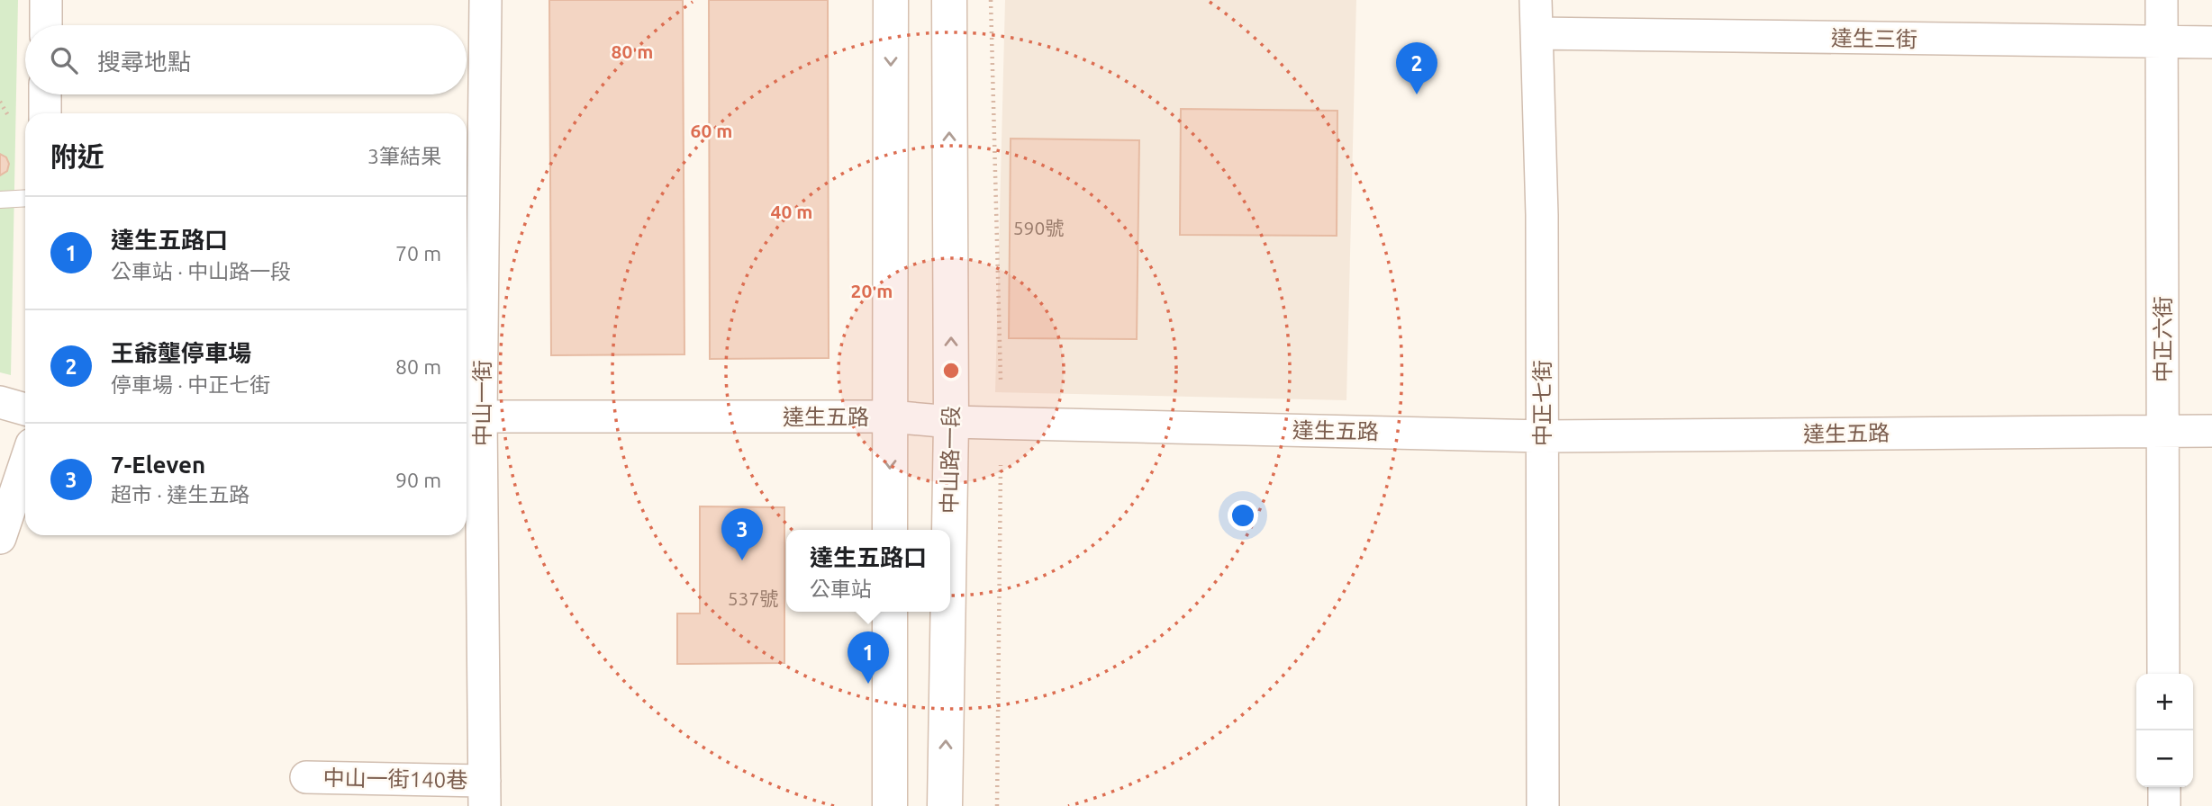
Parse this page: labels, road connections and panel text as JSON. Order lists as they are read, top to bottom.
{
  "streets": {
    "street": [
      "達生三街",
      "中正六街",
      "中山一街",
      "中正七街",
      "達生五路",
      "中山路一段",
      "中山一街140巷"
    ]
  },
  "crossings": [
    ["達生三街", "中正六街"],
    ["達生三街", "中正七街"],
    ["中正六街", "達生五路"],
    ["中山一街", "達生五路"],
    ["中山一街", "中山一街140巷"],
    ["中正七街", "達生五路"],
    ["達生五路", "中山路一段"]
  ],
  "house_numbers": ["590號", "537號"],
  "page": {
    "search": "搜尋地點",
    "pins": ["2", "3", "1"],
    "heading": ["附近", "3筆結果"],
    "list": [
      {
        "mark": "1",
        "name": "達生五路口",
        "note": "公車站 · 中山路一段",
        "value": "70 m"
      },
      {
        "mark": "2",
        "name": "王爺壟停車場",
        "note": "停車場 · 中正七街",
        "value": "80 m"
      },
      {
        "mark": "3",
        "name": "7-Eleven",
        "note": "超市 · 達生五路",
        "value": "90 m"
      }
    ],
    "popup": ["達生五路口", "公車站"],
    "map_buttons": ["+", "−"]
  },
  "rings": [
    "80 m",
    "60 m",
    "40 m",
    "20 m"
  ]
}
